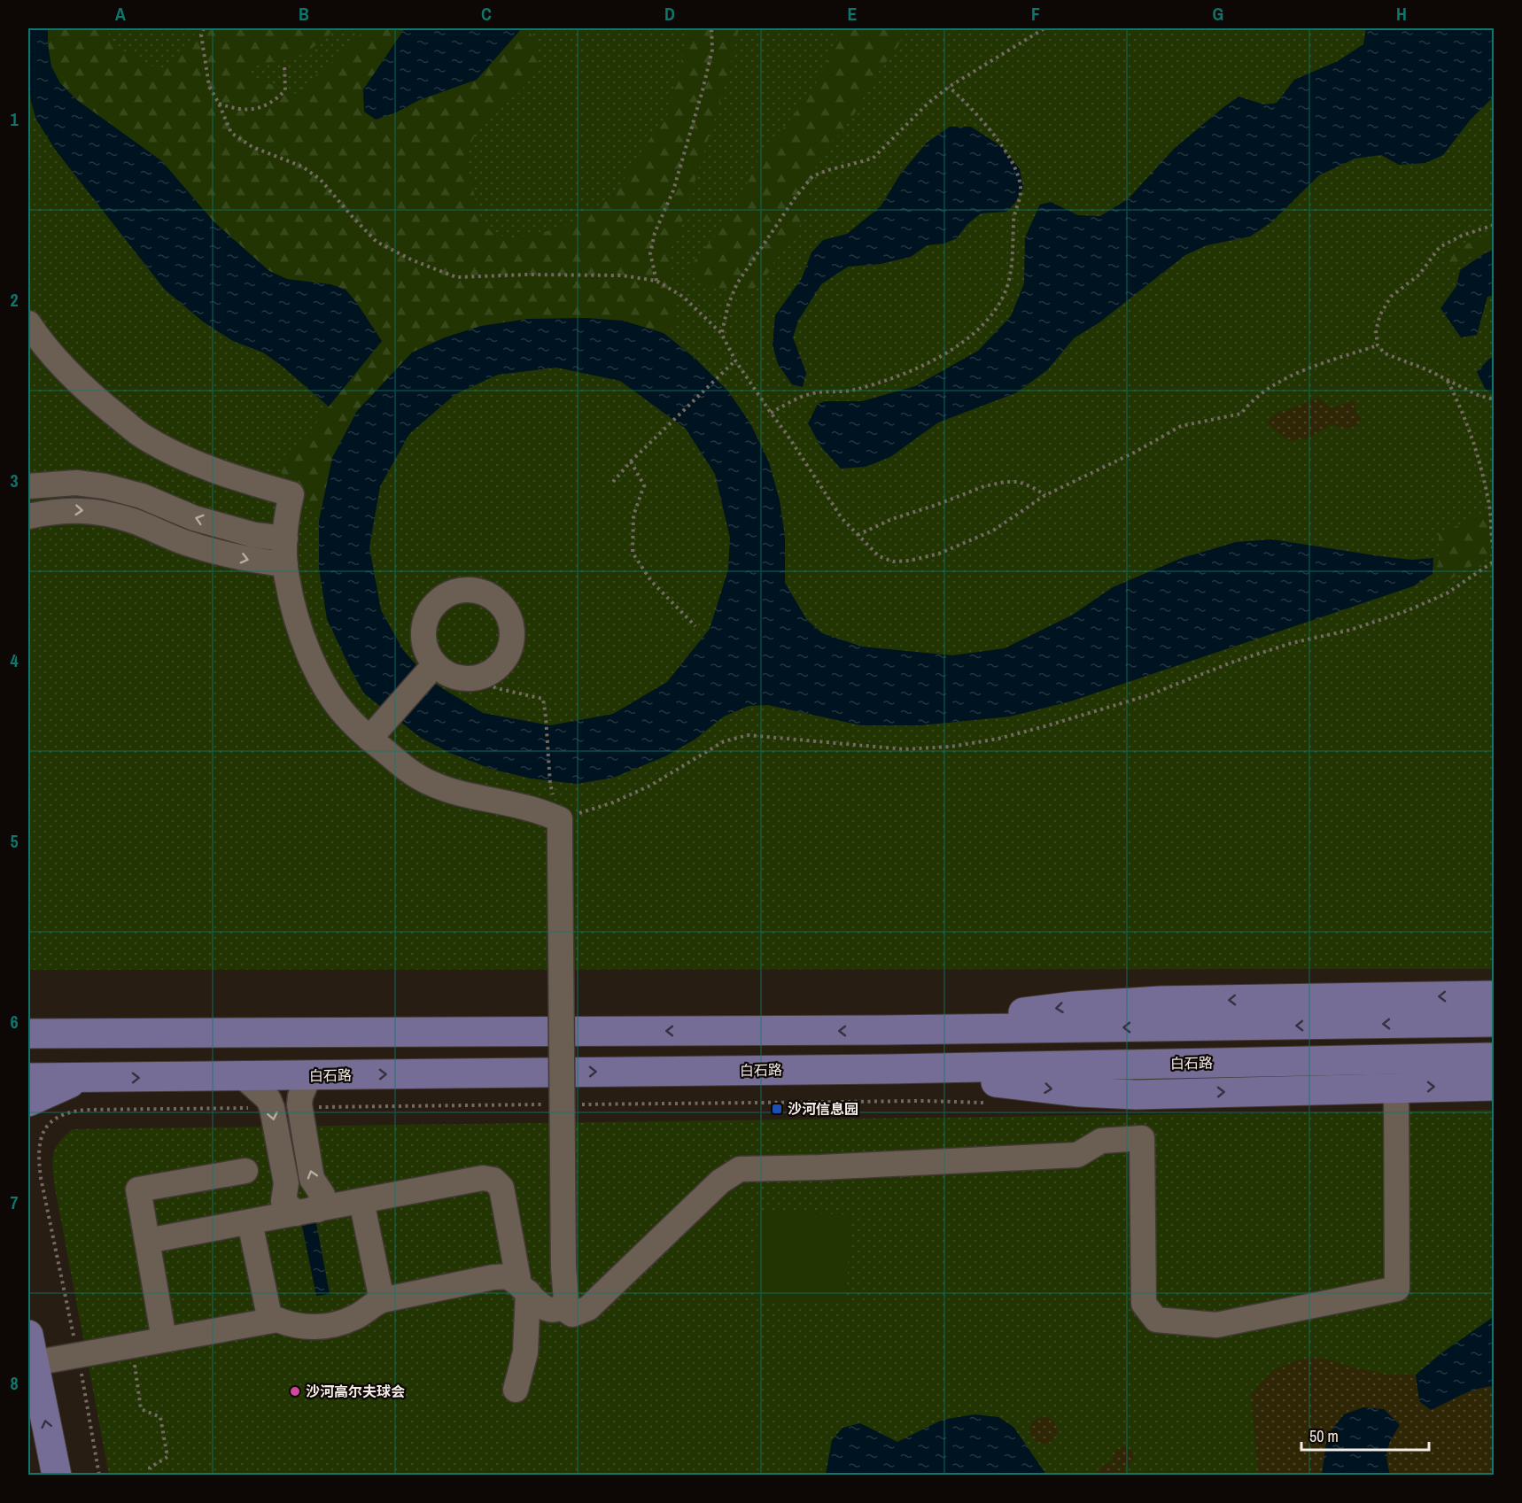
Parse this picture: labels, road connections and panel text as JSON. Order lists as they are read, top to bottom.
{
  "streets": {
    "main road": ["白石路"]
  },
  "places": {
    "transit": ["沙河信息园"],
    "other": ["沙河高尔夫球会"]
  },
  "scale_bar": "50 m",
  "grid": {
    "columns": [
      "A",
      "B",
      "C",
      "D",
      "E",
      "F",
      "G",
      "H"
    ],
    "rows": [
      "1",
      "2",
      "3",
      "4",
      "5",
      "6",
      "7",
      "8"
    ]
  }
}
